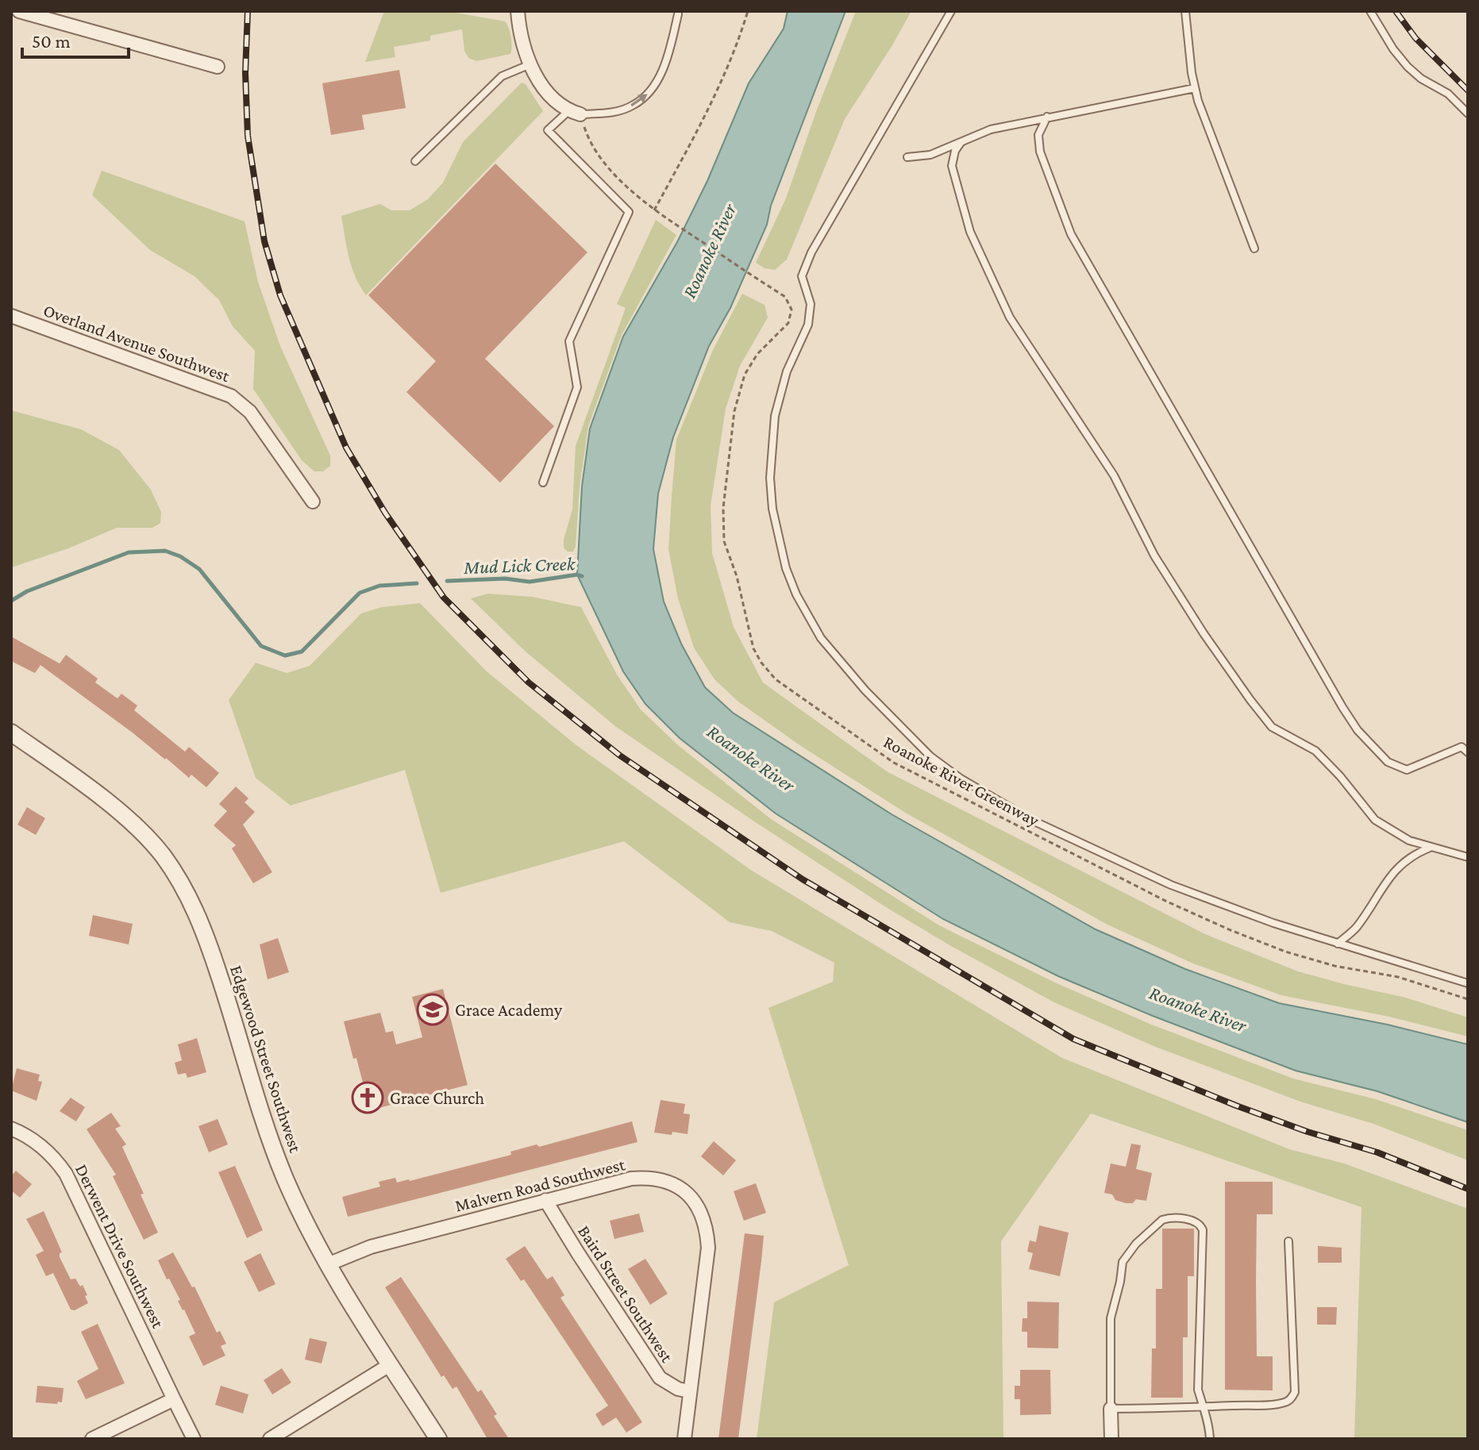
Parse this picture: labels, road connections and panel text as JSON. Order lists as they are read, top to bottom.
{
  "streets": {
    "street": [
      "Overland Avenue Southwest",
      "Edgewood Street Southwest",
      "Malvern Road Southwest",
      "Derwent Drive Southwest",
      "Baird Street Southwest"
    ],
    "path": ["Roanoke River Greenway"]
  },
  "crossings": [
    ["Edgewood Street Southwest", "Malvern Road Southwest"],
    ["Malvern Road Southwest", "Baird Street Southwest"]
  ],
  "water": ["Roanoke River", "Mud Lick Creek"],
  "places": {
    "school or university": ["Grace Academy"],
    "church": ["Grace Church"]
  },
  "scale_bar": "50 m"
}
